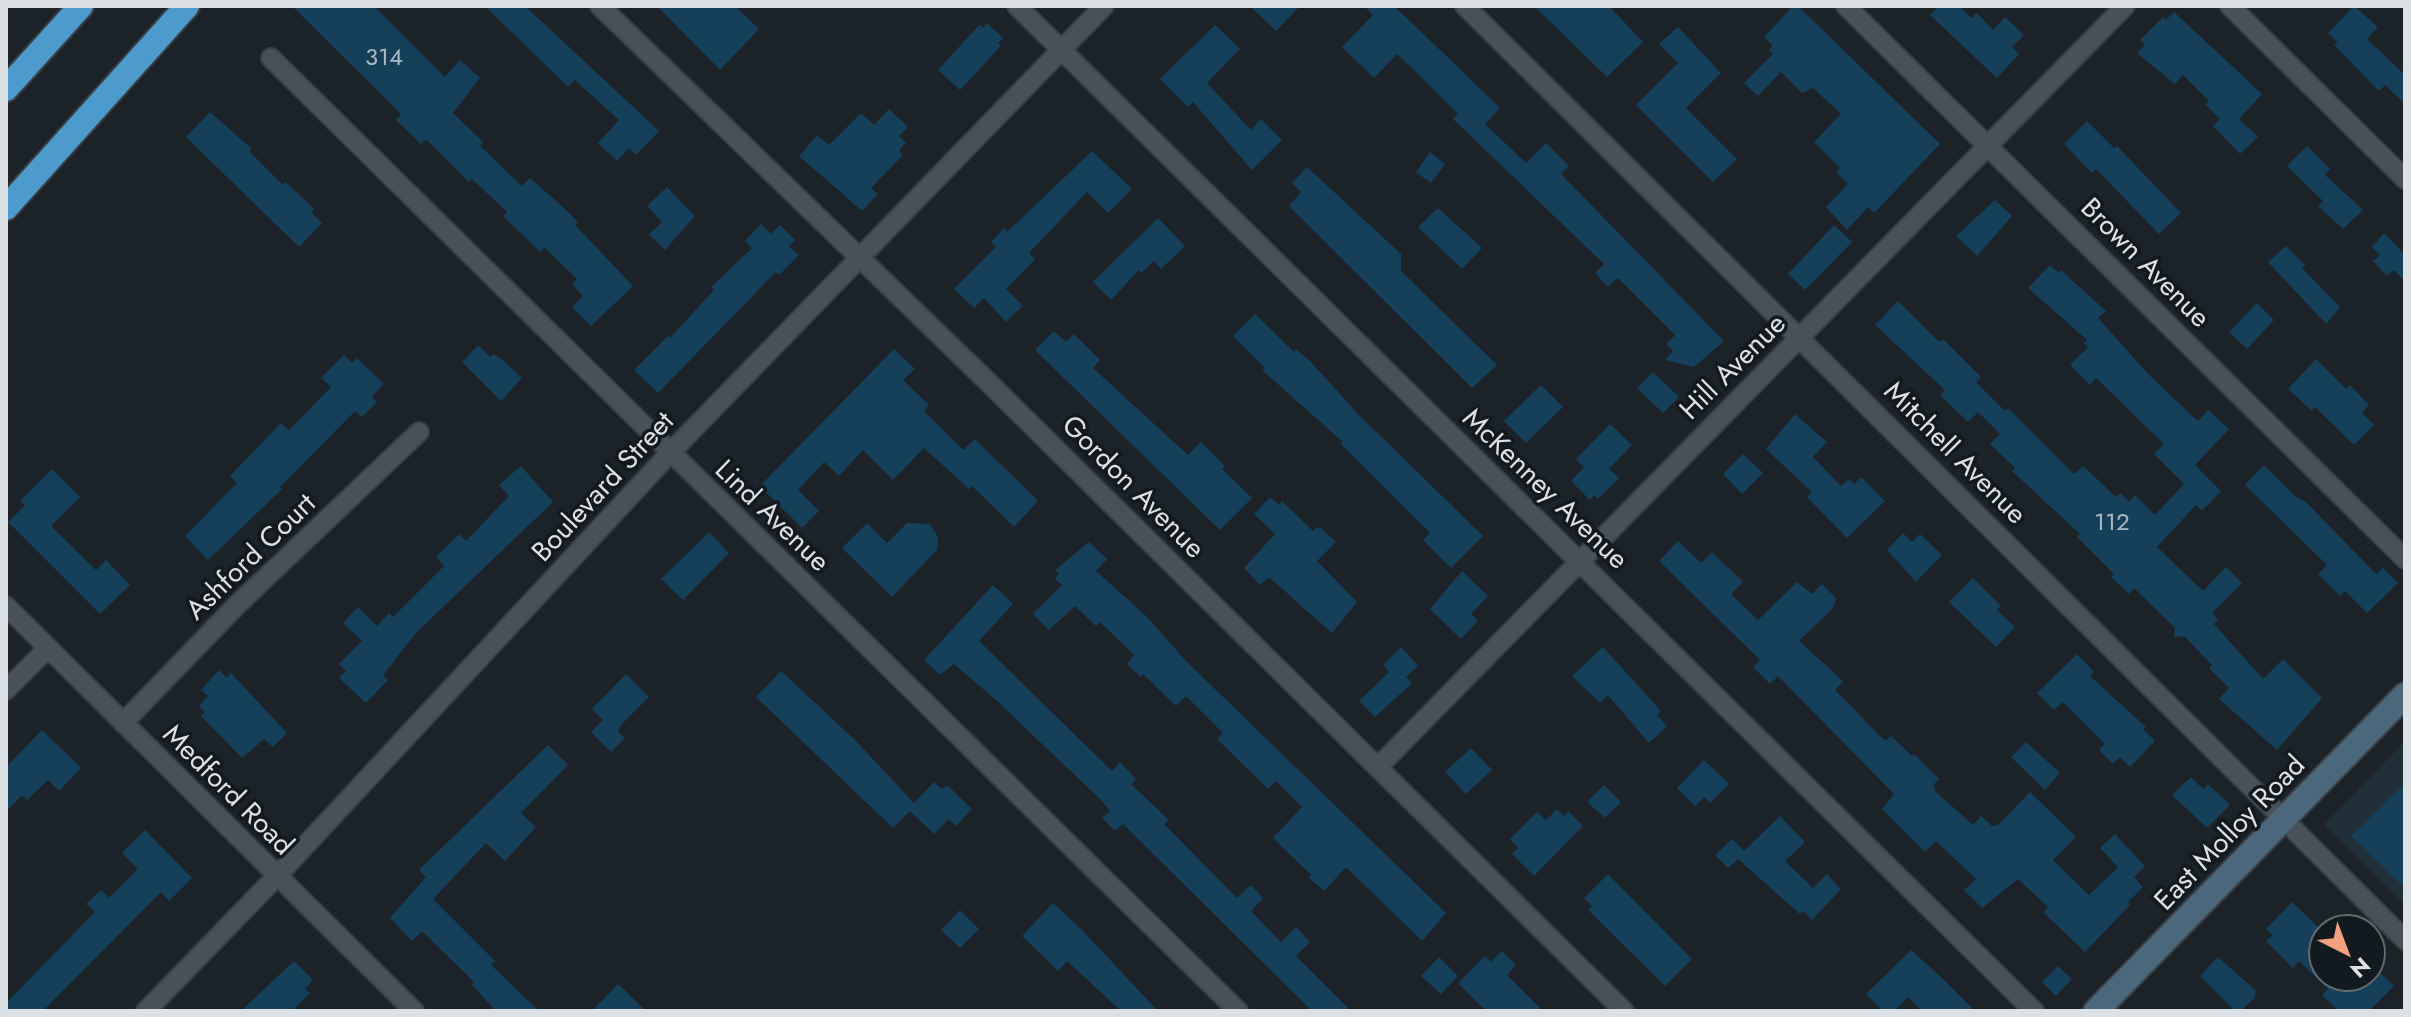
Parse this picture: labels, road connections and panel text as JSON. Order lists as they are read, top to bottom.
{
  "streets": {
    "street": [
      "Brown Avenue",
      "Hill Avenue",
      "Mitchell Avenue",
      "Boulevard Street",
      "Gordon Avenue",
      "McKenney Avenue",
      "Lind Avenue",
      "Ashford Court",
      "Medford Road",
      "East Molloy Road"
    ]
  },
  "crossings": [
    ["Brown Avenue", "Hill Avenue"],
    ["Hill Avenue", "Mitchell Avenue"],
    ["Hill Avenue", "Gordon Avenue"],
    ["Hill Avenue", "McKenney Avenue"],
    ["Mitchell Avenue", "East Molloy Road"],
    ["Boulevard Street", "Gordon Avenue"],
    ["Boulevard Street", "McKenney Avenue"],
    ["Boulevard Street", "Lind Avenue"],
    ["Boulevard Street", "Medford Road"],
    ["Ashford Court", "Medford Road"]
  ],
  "house_numbers": ["314", "112"],
  "north": "bottom right"
}
